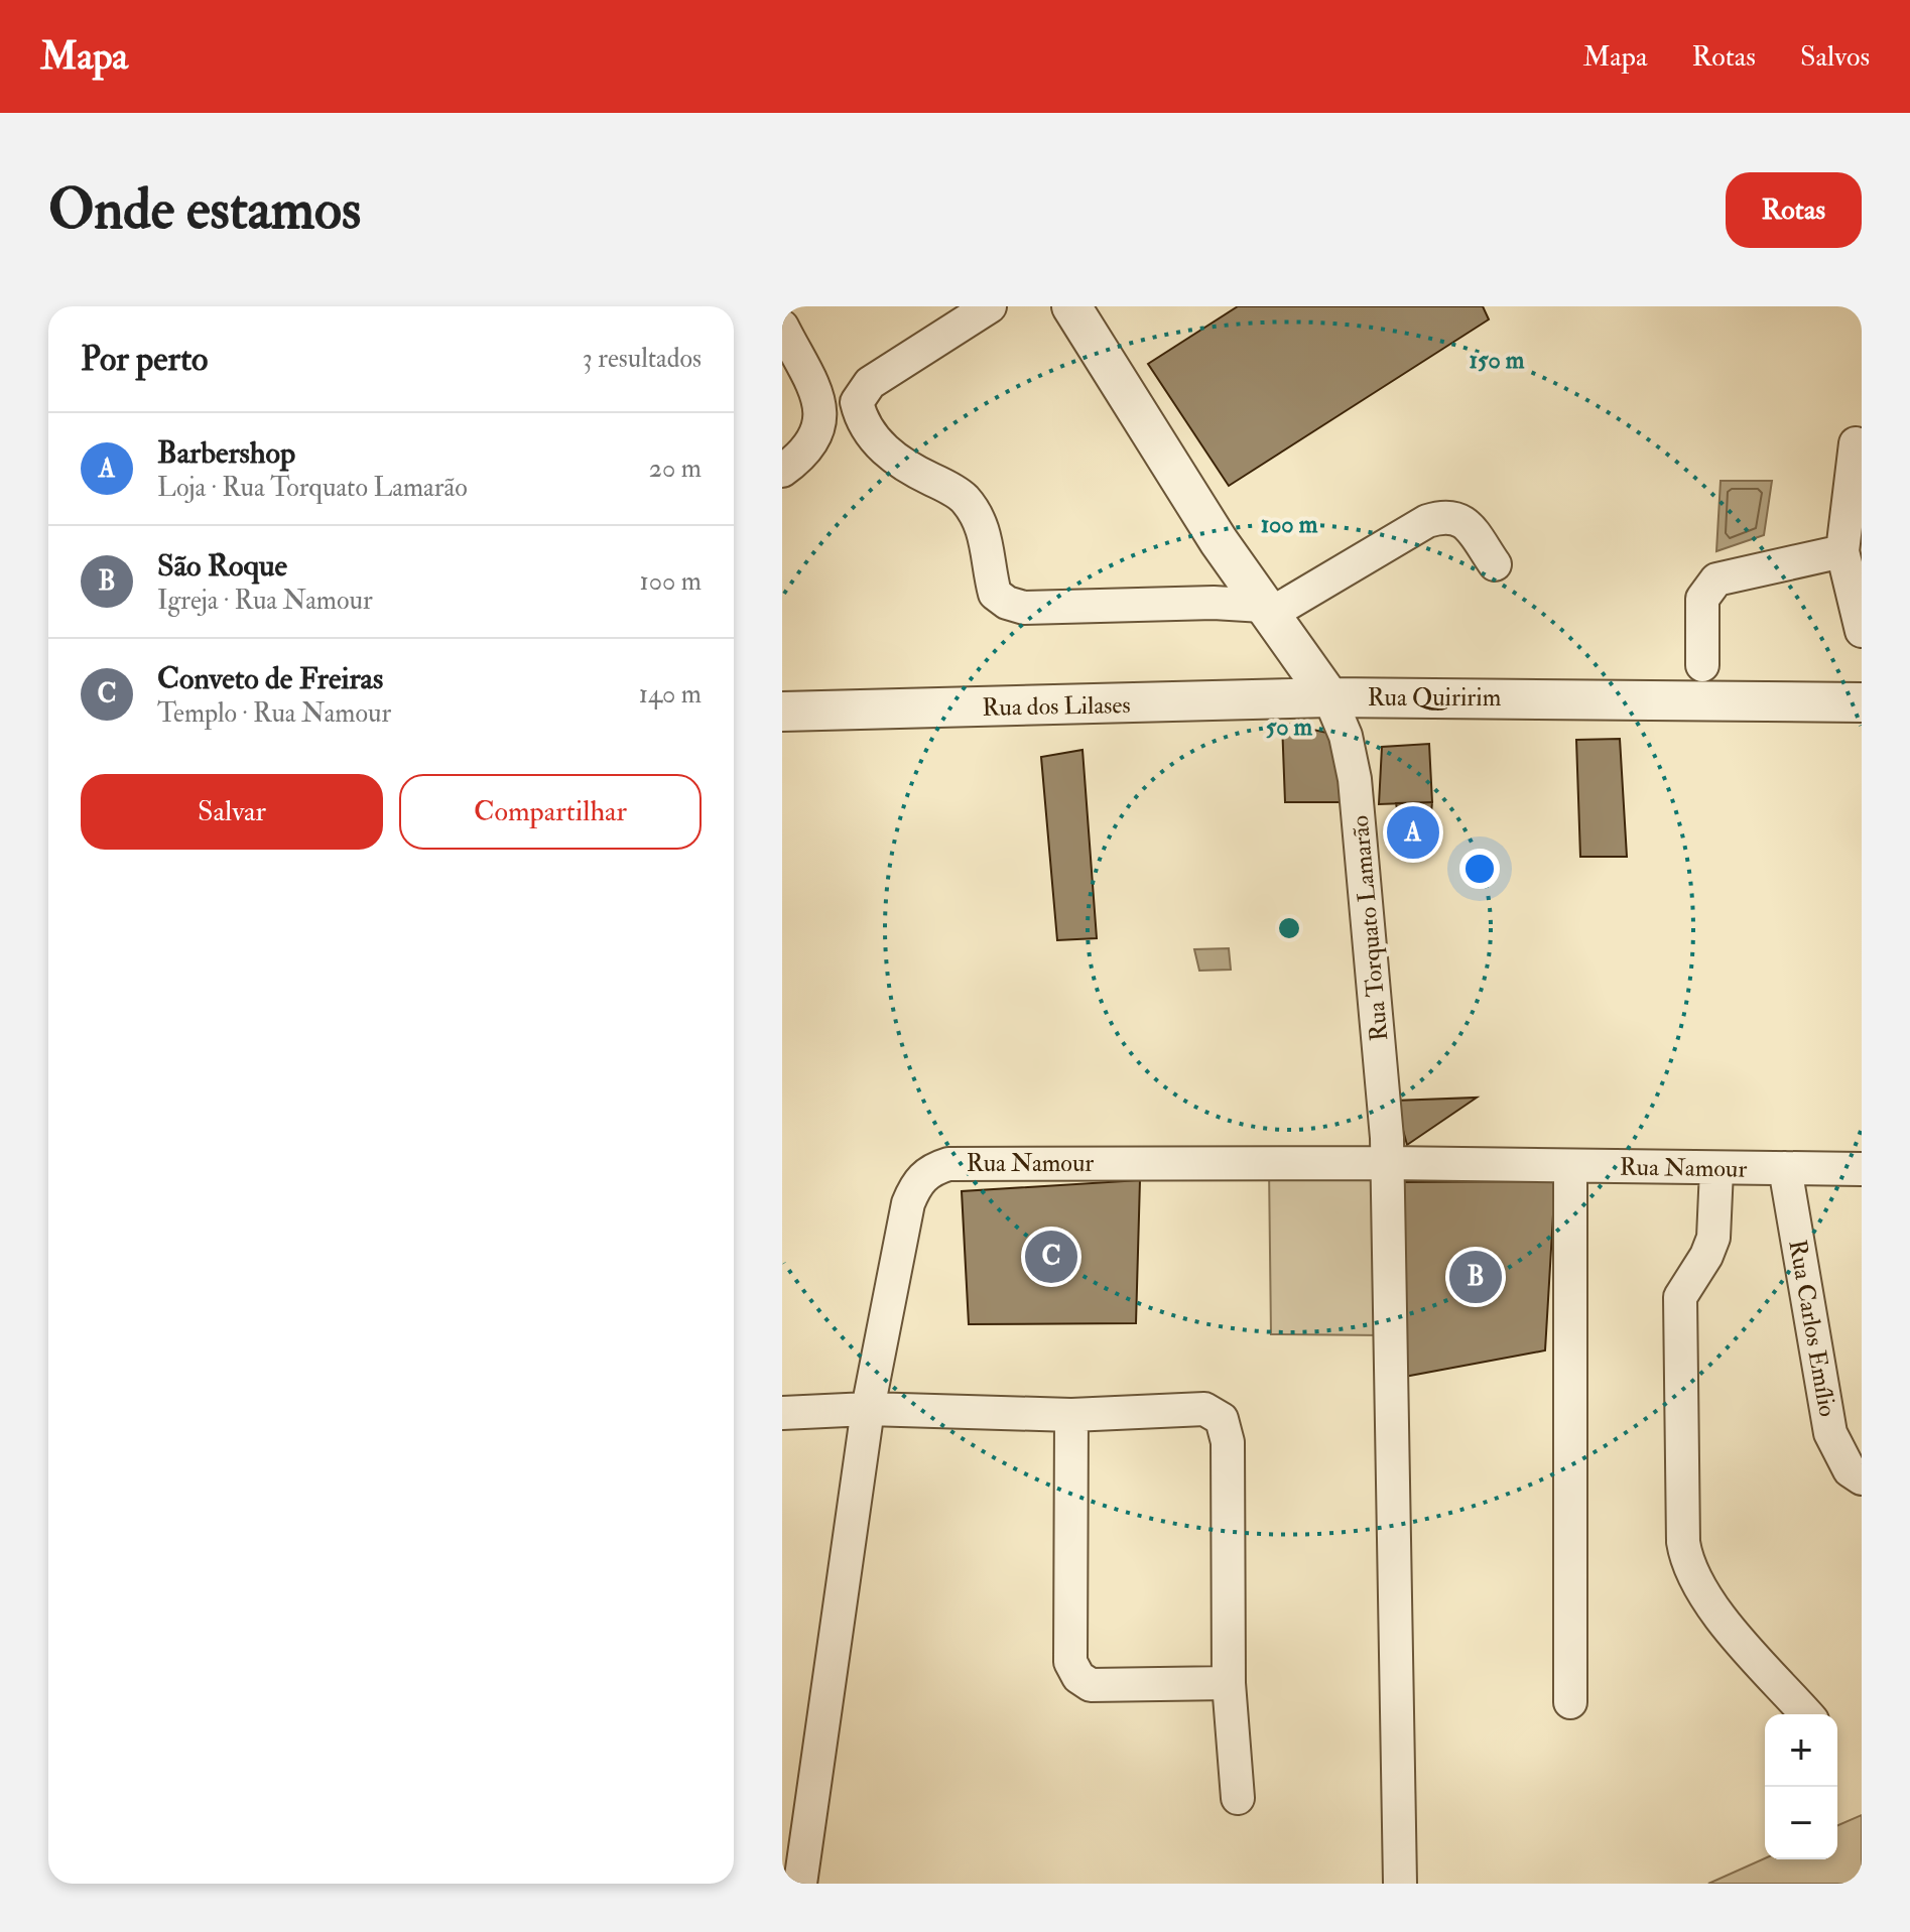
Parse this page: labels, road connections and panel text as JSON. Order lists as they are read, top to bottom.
{
  "streets": {
    "street": [
      "Rua Quiririm",
      "Rua dos Lilases",
      "Rua Torquato Lamarão",
      "Rua Namour",
      "Rua Carlos Emílio"
    ]
  },
  "crossings": [
    ["Rua Quiririm", "Rua dos Lilases"],
    ["Rua Quiririm", "Rua Torquato Lamarão"],
    ["Rua dos Lilases", "Rua Torquato Lamarão"],
    ["Rua Torquato Lamarão", "Rua Namour"],
    ["Rua Namour", "Rua Carlos Emílio"]
  ],
  "page": {
    "header": "Mapa",
    "nav": ["Mapa", "Rotas", "Salvos"],
    "buttons": [
      "Rotas",
      ["Salvar", "Compartilhar"]
    ],
    "title": "Onde estamos",
    "heading": ["Por perto", "3 resultados"],
    "list": [
      {
        "mark": "A",
        "name": "Barbershop",
        "note": "Loja · Rua Torquato Lamarão",
        "value": "20 m"
      },
      {
        "mark": "B",
        "name": "São Roque",
        "note": "Igreja · Rua Namour",
        "value": "100 m"
      },
      {
        "mark": "C",
        "name": "Conveto de Freiras",
        "note": "Templo · Rua Namour",
        "value": "140 m"
      }
    ],
    "pins": ["A", "C", "B"],
    "map_buttons": ["+", "−"]
  },
  "rings": ["150 m", "100 m", "50 m"]
}
